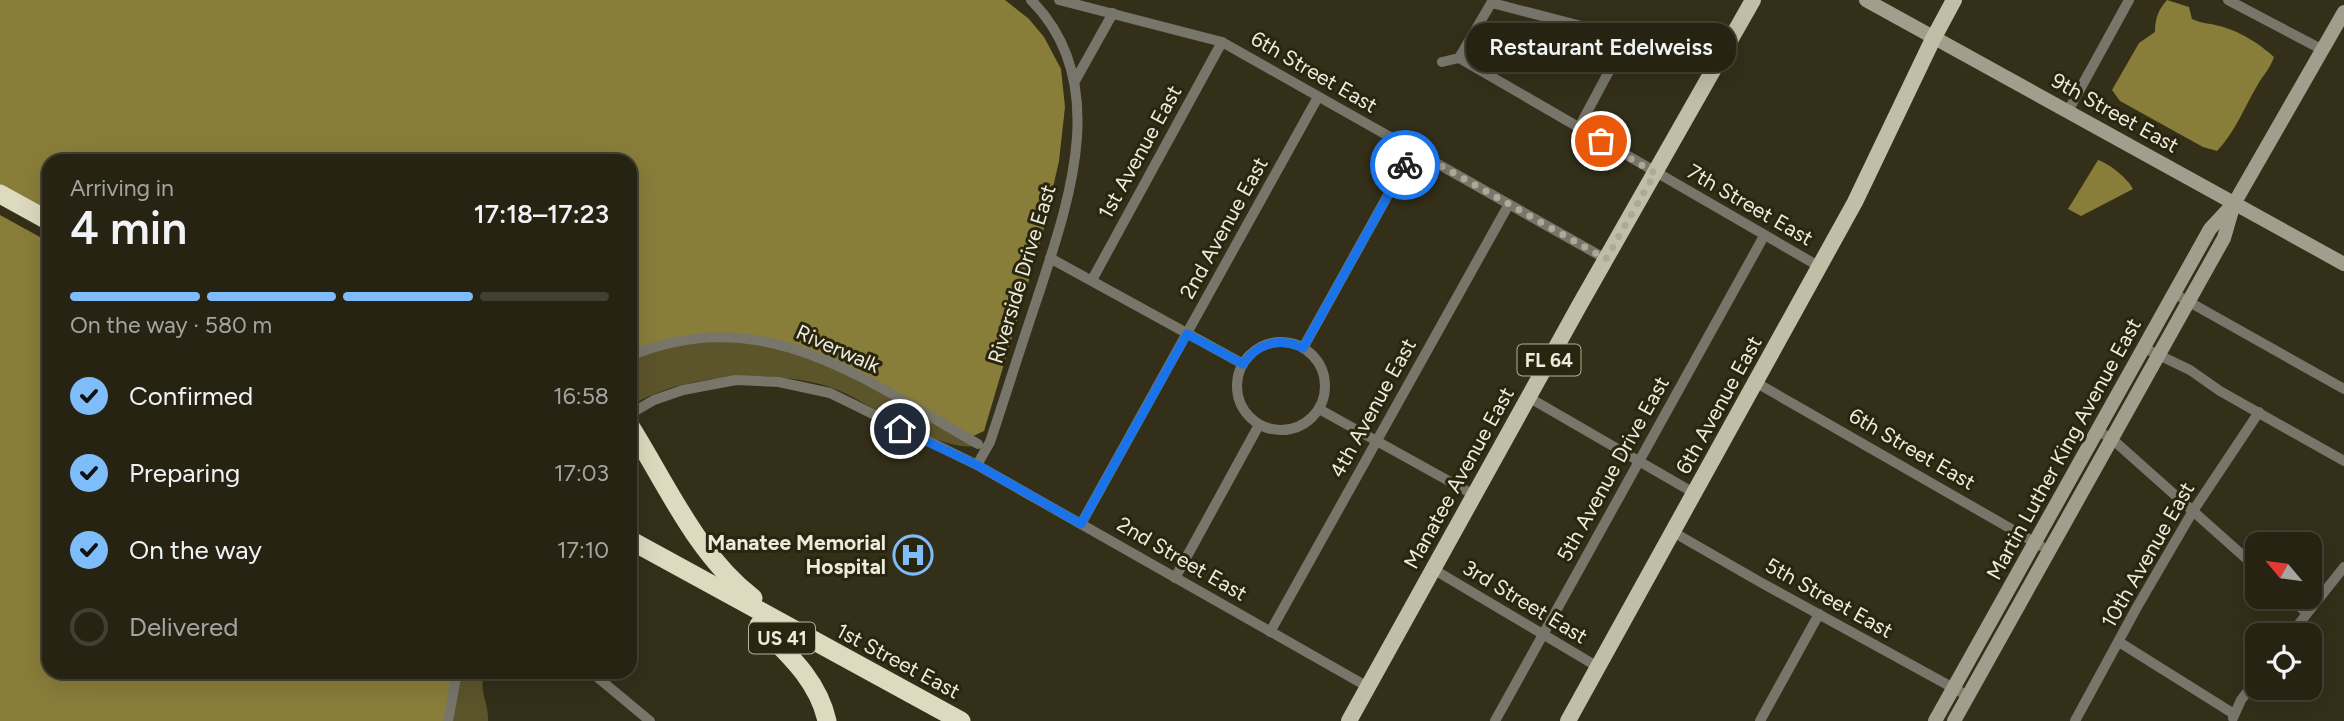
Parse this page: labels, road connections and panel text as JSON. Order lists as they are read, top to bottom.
{
  "streets": {
    "highway": ["US 41", "1st Street East"],
    "main road": ["FL 64", "6th Avenue East", "Manatee Avenue East"],
    "street": [
      "6th Street East",
      "9th Street East",
      "1st Avenue East",
      "7th Street East",
      "2nd Avenue East",
      "Riverside Drive East",
      "Riverwalk",
      "4th Avenue East",
      "Martin Luther King Avenue East",
      "5th Avenue Drive East",
      "10th Avenue East",
      "2nd Street East",
      "5th Street East",
      "3rd Street East"
    ]
  },
  "crossings": [
    ["6th Street East", "1st Avenue East"],
    ["6th Street East", "2nd Avenue East"],
    ["6th Street East", "6th Avenue East"],
    ["6th Street East", "4th Avenue East"],
    ["6th Street East", "Martin Luther King Avenue East"],
    ["6th Street East", "Manatee Avenue East"],
    ["9th Street East", "6th Avenue East"],
    ["9th Street East", "Martin Luther King Avenue East"],
    ["7th Street East", "6th Avenue East"],
    ["7th Street East", "5th Avenue Drive East"],
    ["7th Street East", "Manatee Avenue East"],
    ["2nd Avenue East", "2nd Street East"],
    ["Riverside Drive East", "2nd Street East"],
    ["6th Avenue East", "5th Street East"],
    ["6th Avenue East", "3rd Street East"],
    ["4th Avenue East", "2nd Street East"],
    ["Martin Luther King Avenue East", "5th Street East"],
    ["5th Avenue Drive East", "3rd Street East"],
    ["Manatee Avenue East", "2nd Street East"],
    ["Manatee Avenue East", "3rd Street East"]
  ],
  "places": {
    "other": ["Restaurant Edelweiss"],
    "hospital": ["Manatee Memorial Hospital"]
  },
  "north": "top left",
  "page": {
    "bubble": "Restaurant Edelweiss",
    "heading": ["4 min", "Arriving in", "17:18–17:23"],
    "bar": "On the way · 580 m",
    "list": [
      ["Confirmed", "16:58"],
      ["Preparing", "17:03"],
      ["On the way", "17:10"],
      "Delivered"
    ]
  }
}
